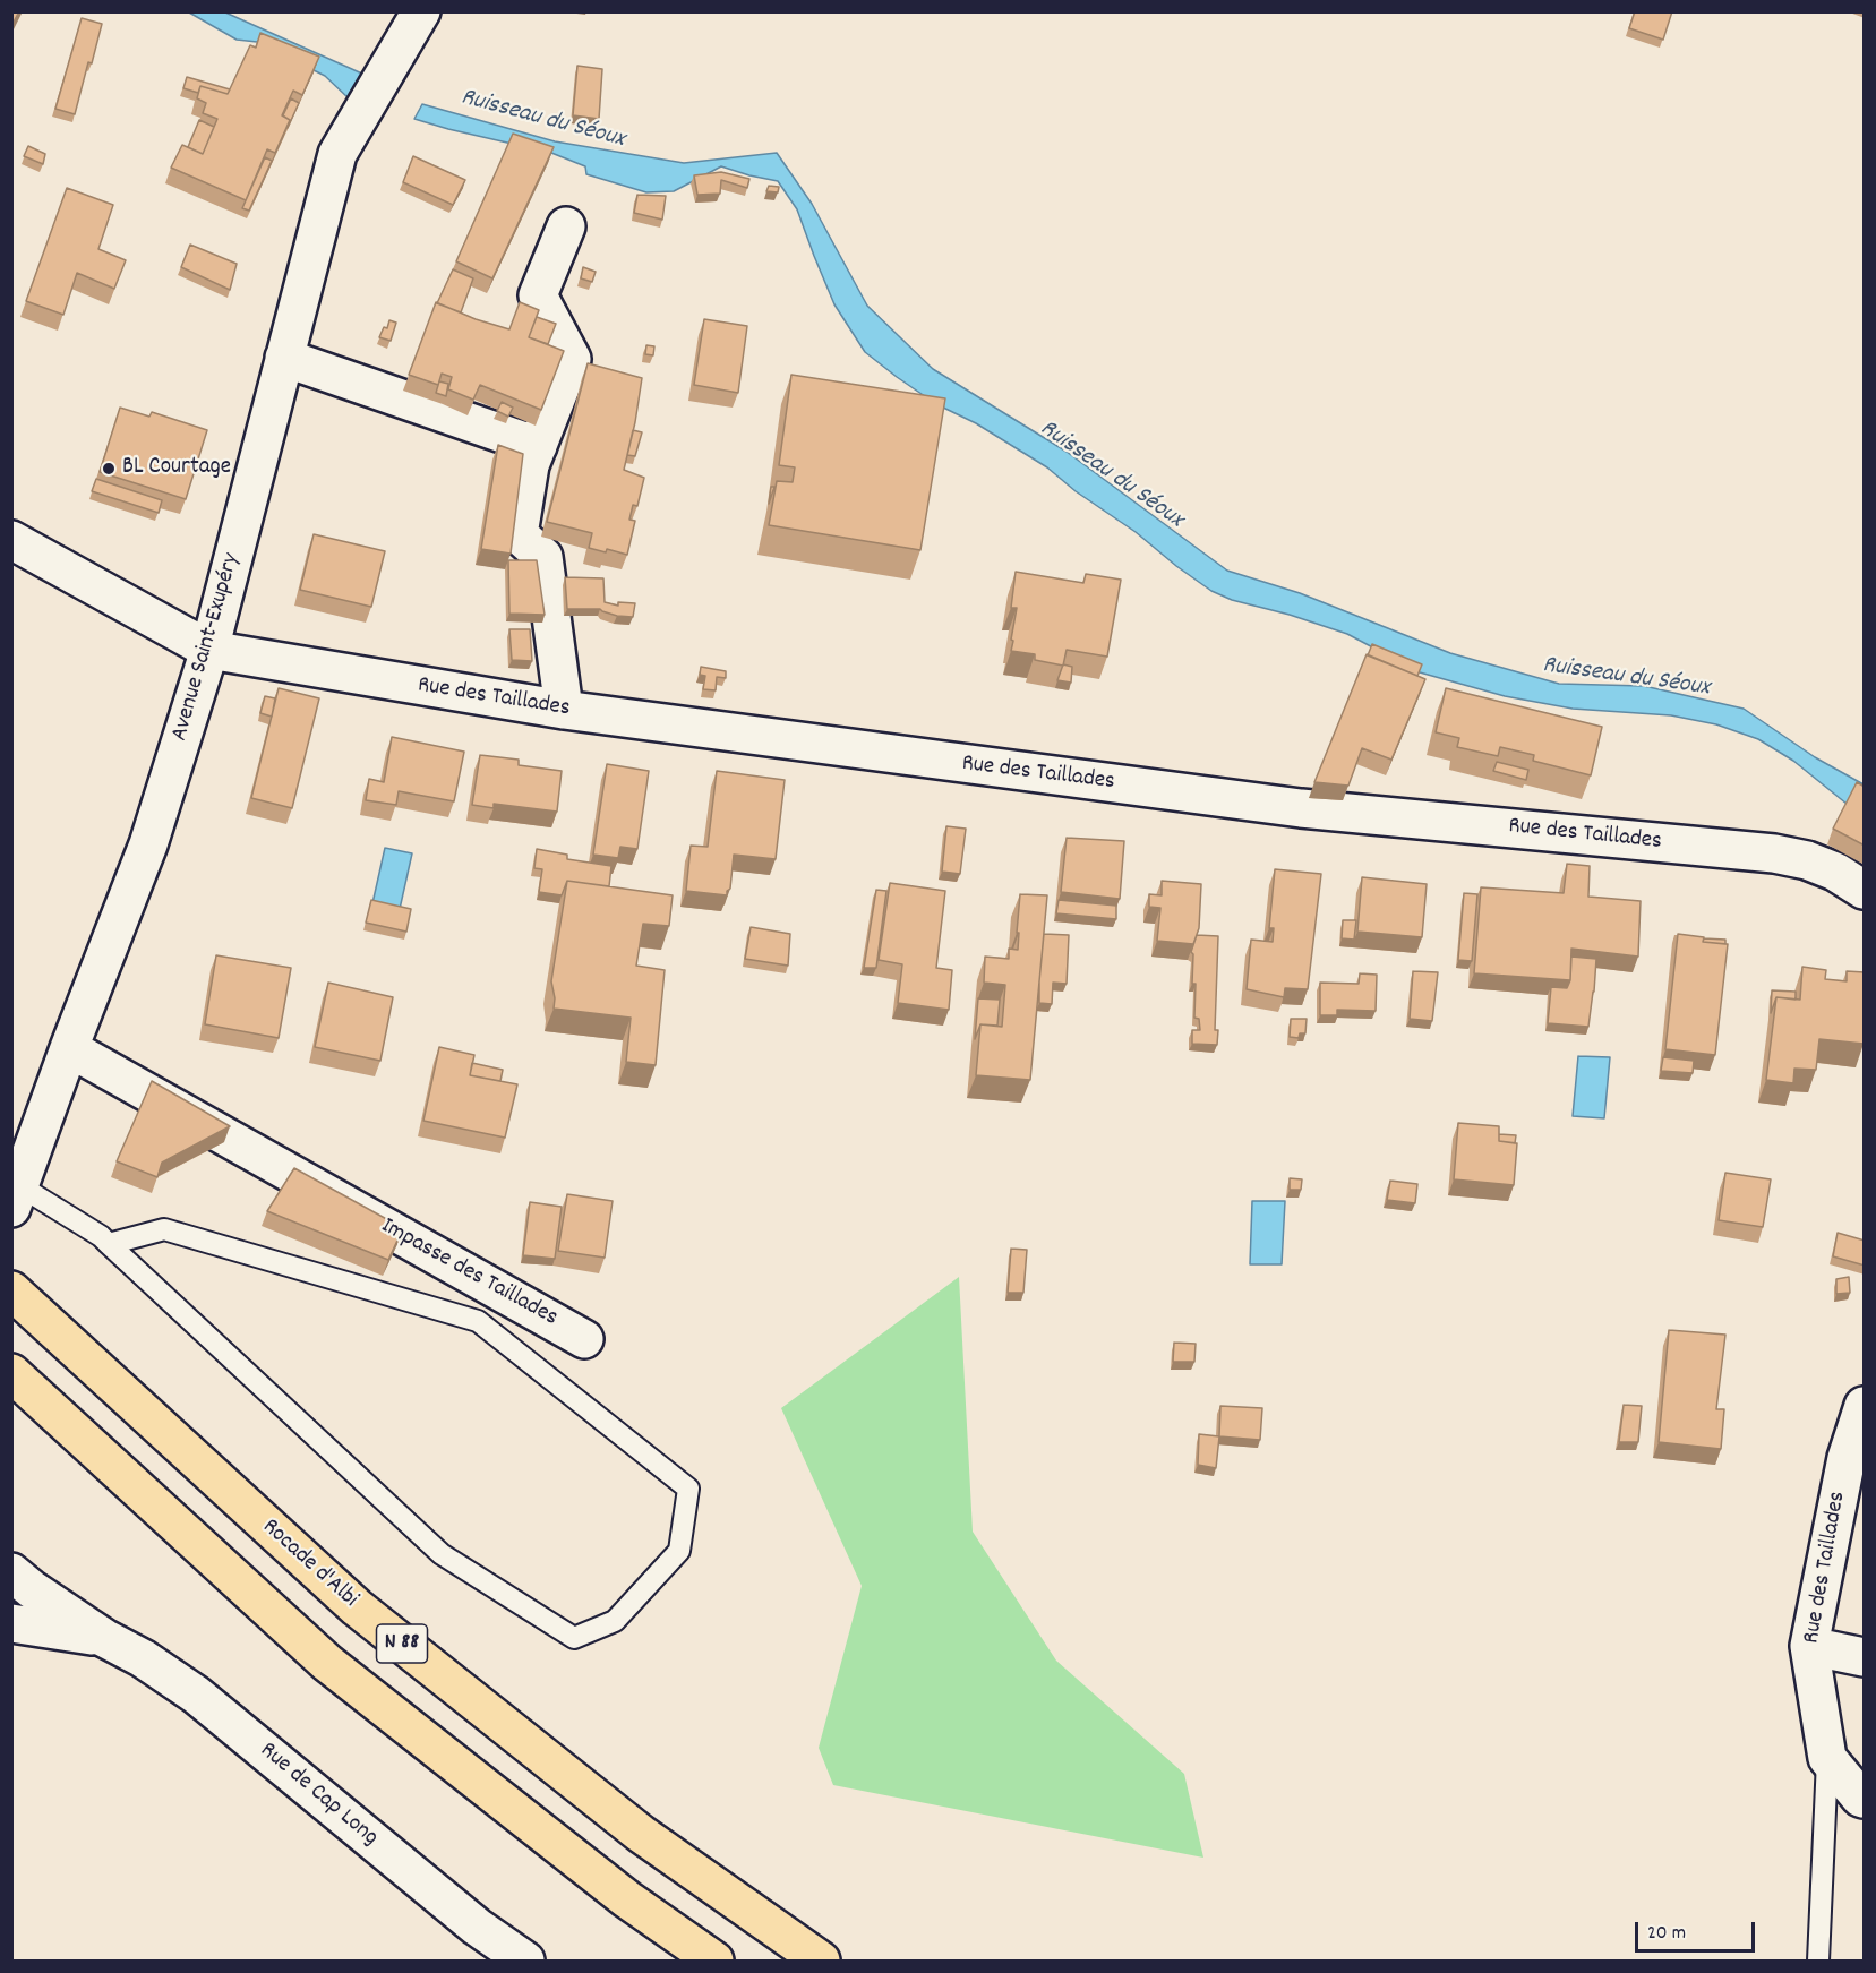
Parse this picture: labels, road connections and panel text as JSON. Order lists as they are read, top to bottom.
{
  "streets": {
    "highway": ["Rocade d'Albi", "N 88"],
    "street": [
      "Avenue Saint-Exupéry",
      "Rue des Taillades",
      "Impasse des Taillades",
      "Rue de Cap Long"
    ]
  },
  "crossings": [
    ["Avenue Saint-Exupéry", "Rue des Taillades"],
    ["Avenue Saint-Exupéry", "Impasse des Taillades"]
  ],
  "water": ["Ruisseau du Séoux"],
  "places": ["BL Courtage"],
  "scale_bar": "20 m"
}
